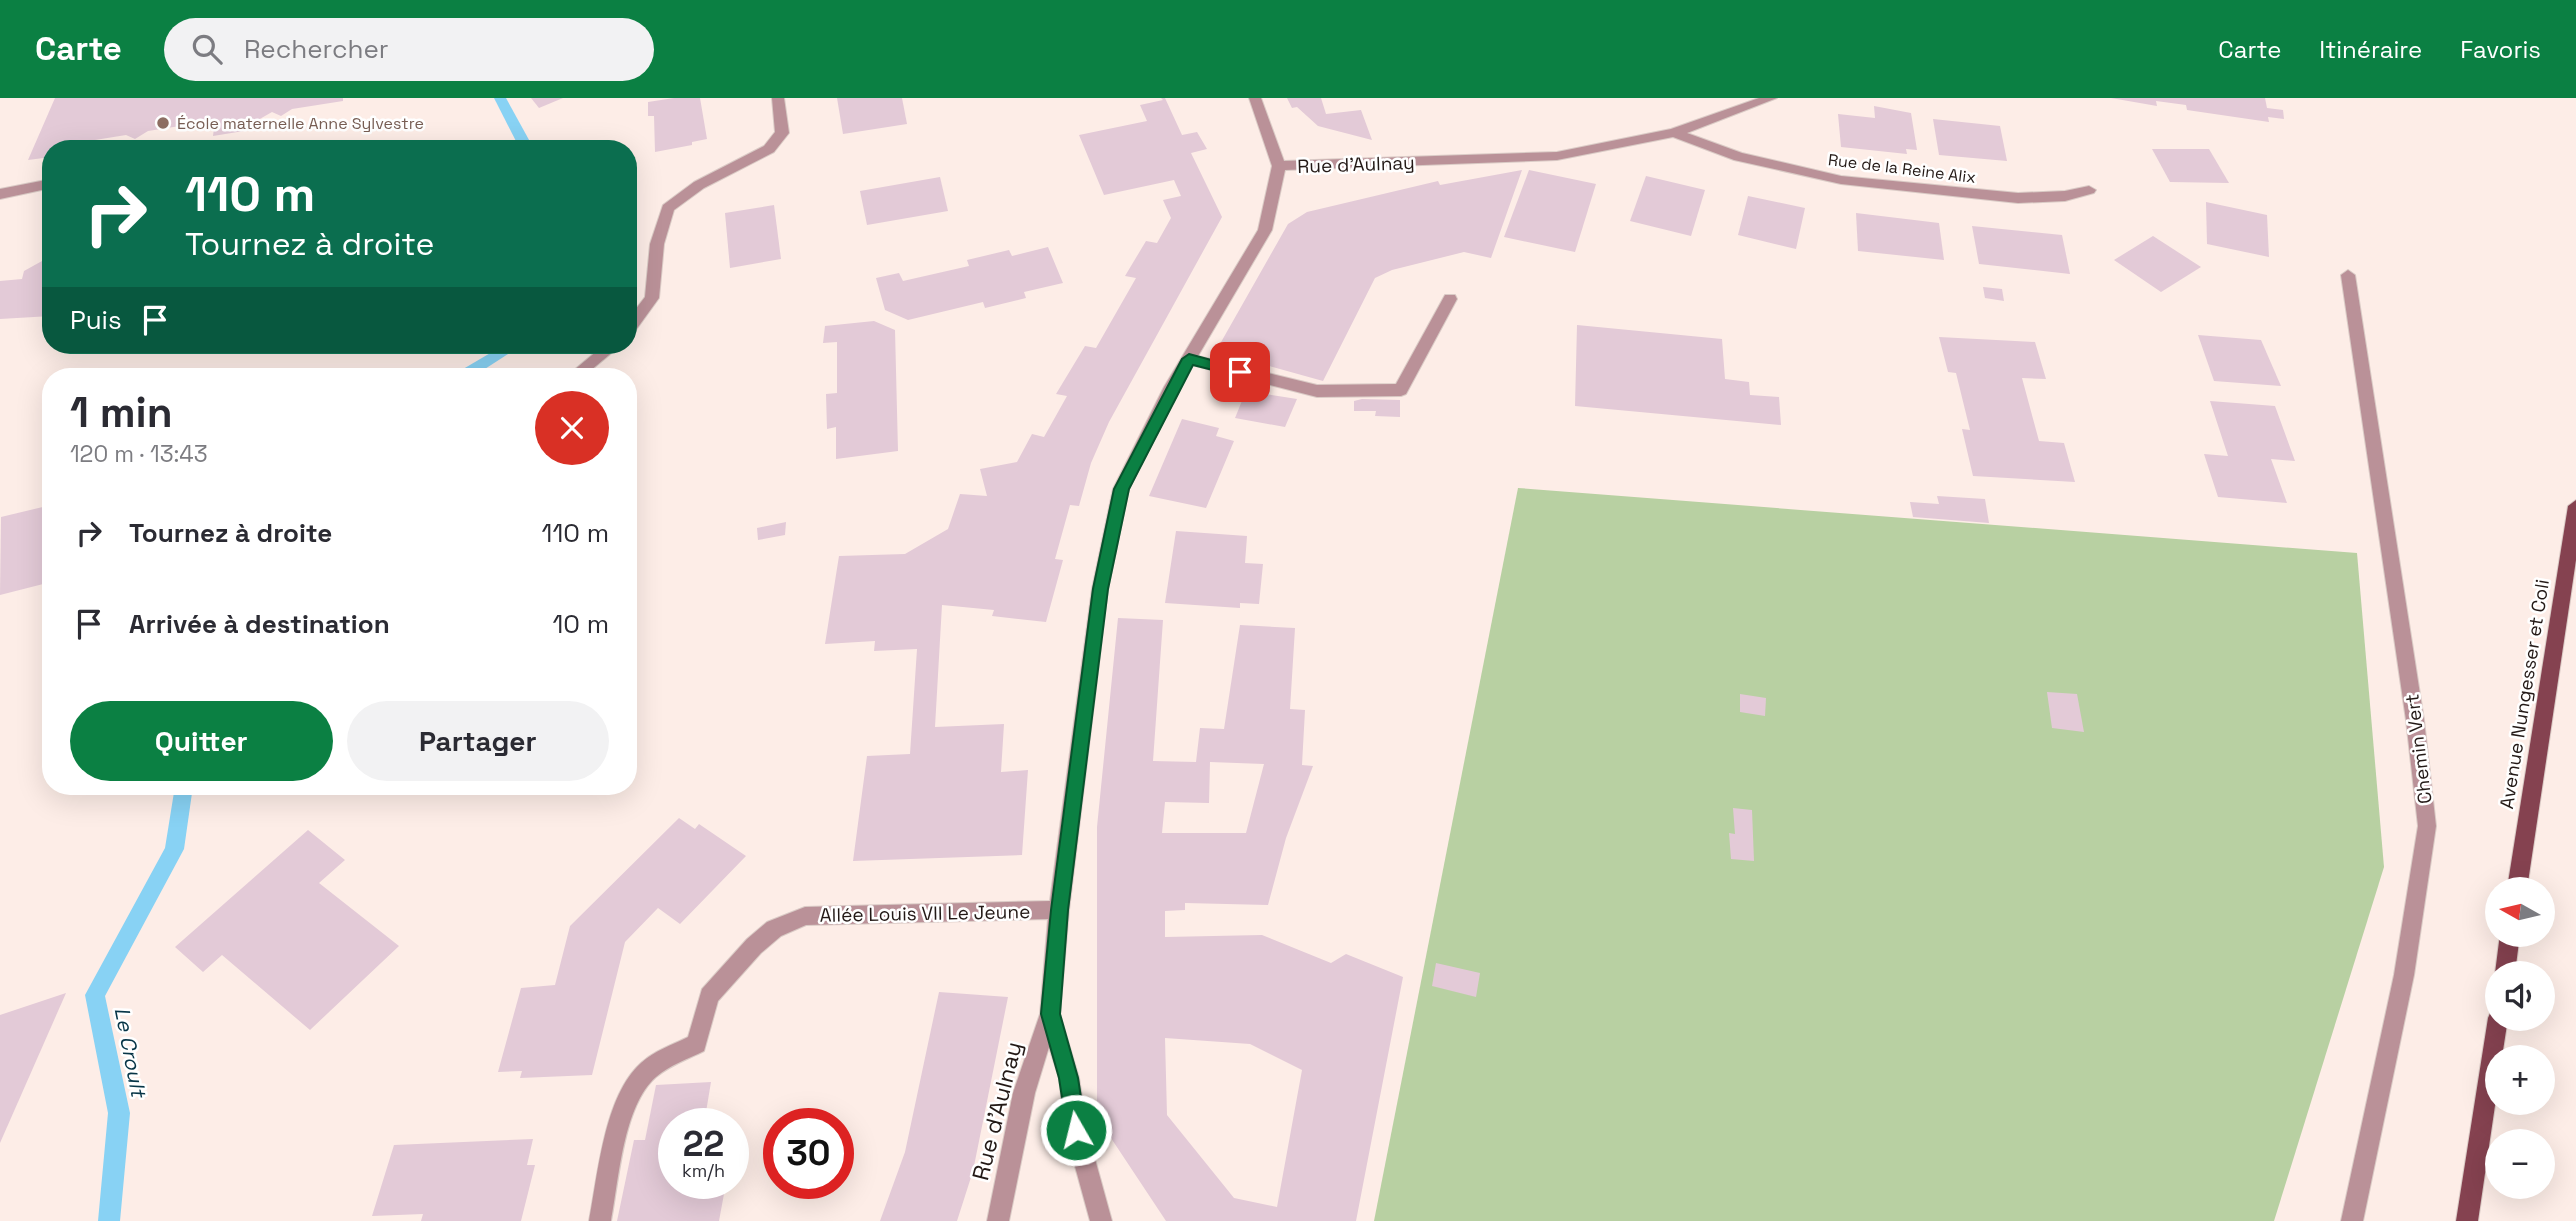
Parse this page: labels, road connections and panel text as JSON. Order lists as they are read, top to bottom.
{
  "streets": {
    "main road": ["Avenue Nungesser et Coli"],
    "street": [
      "Rue d'Aulnay",
      "Rue de la Reine Alix",
      "Chemin Vert",
      "Allée Louis VII Le Jeune"
    ]
  },
  "crossings": [
    ["Rue d'Aulnay", "Rue de la Reine Alix"],
    ["Rue d'Aulnay", "Allée Louis VII Le Jeune"]
  ],
  "water": ["Le Croult"],
  "places": ["École maternelle Anne Sylvestre"],
  "north": "left",
  "page": {
    "header": "Carte",
    "search": "Rechercher",
    "nav": ["Carte", "Itinéraire", "Favoris"],
    "turn": ["110 m", "Tournez à droite"],
    "then": "Puis",
    "heading": ["1 min", "120 m · 13:43"],
    "list": [
      {
        "name": "Tournez à droite",
        "value": "110 m"
      },
      {
        "name": "Arrivée à destination",
        "value": "10 m"
      }
    ],
    "buttons": ["Quitter", "Partager"],
    "map_buttons": ["+", "−"],
    "speed": "22 km/h",
    "limit": "30"
  }
}
